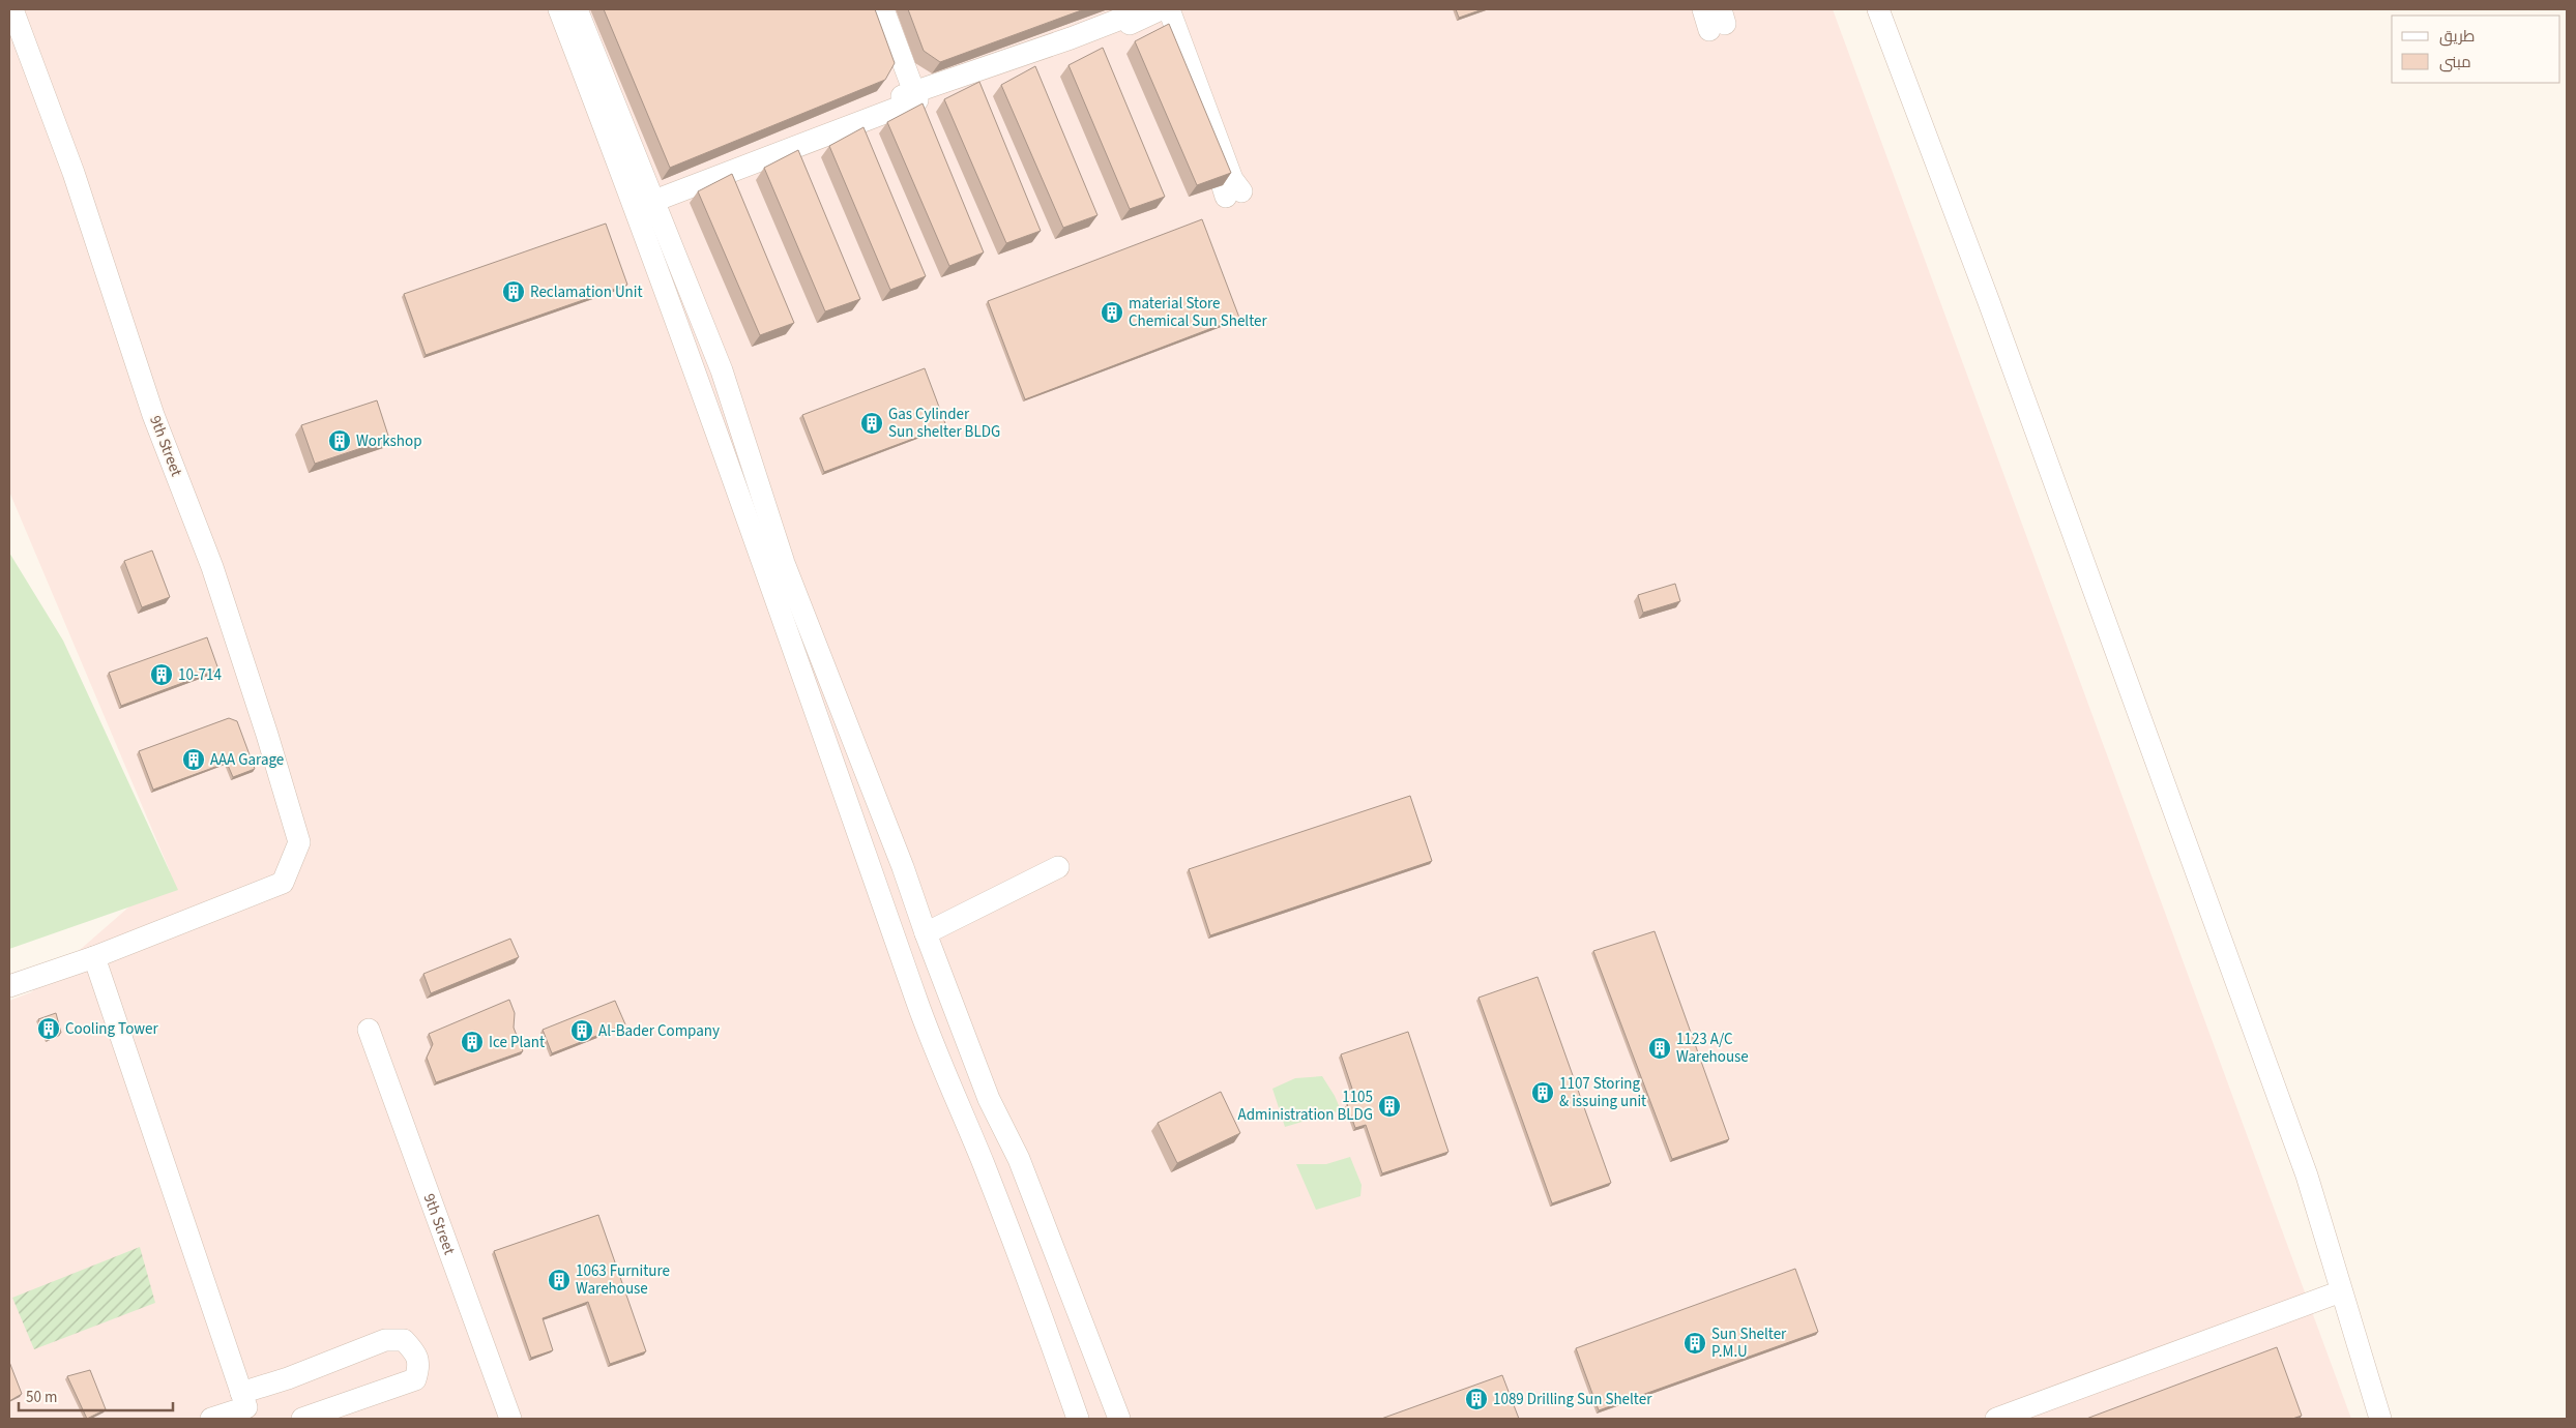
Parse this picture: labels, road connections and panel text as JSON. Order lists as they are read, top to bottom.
{
  "streets": {
    "street": ["9th Street"]
  },
  "places": {
    "building": [
      "Reclamation Unit",
      "material Store Chemical Sun Shelter",
      "Gas Cylinder Sun shelter BLDG",
      "Workshop",
      "10-714",
      "AAA Garage",
      "Cooling Tower",
      "Al-Bader Company",
      "Ice Plant",
      "1123 A/C Warehouse",
      "1107 Storing & issuing unit",
      "1105 Administration BLDG",
      "1063 Furniture Warehouse",
      "Sun Shelter P.M.U",
      "1089 Drilling Sun Shelter"
    ]
  },
  "legend": ["طريق", "مبنى"],
  "scale_bar": "50 m"
}
